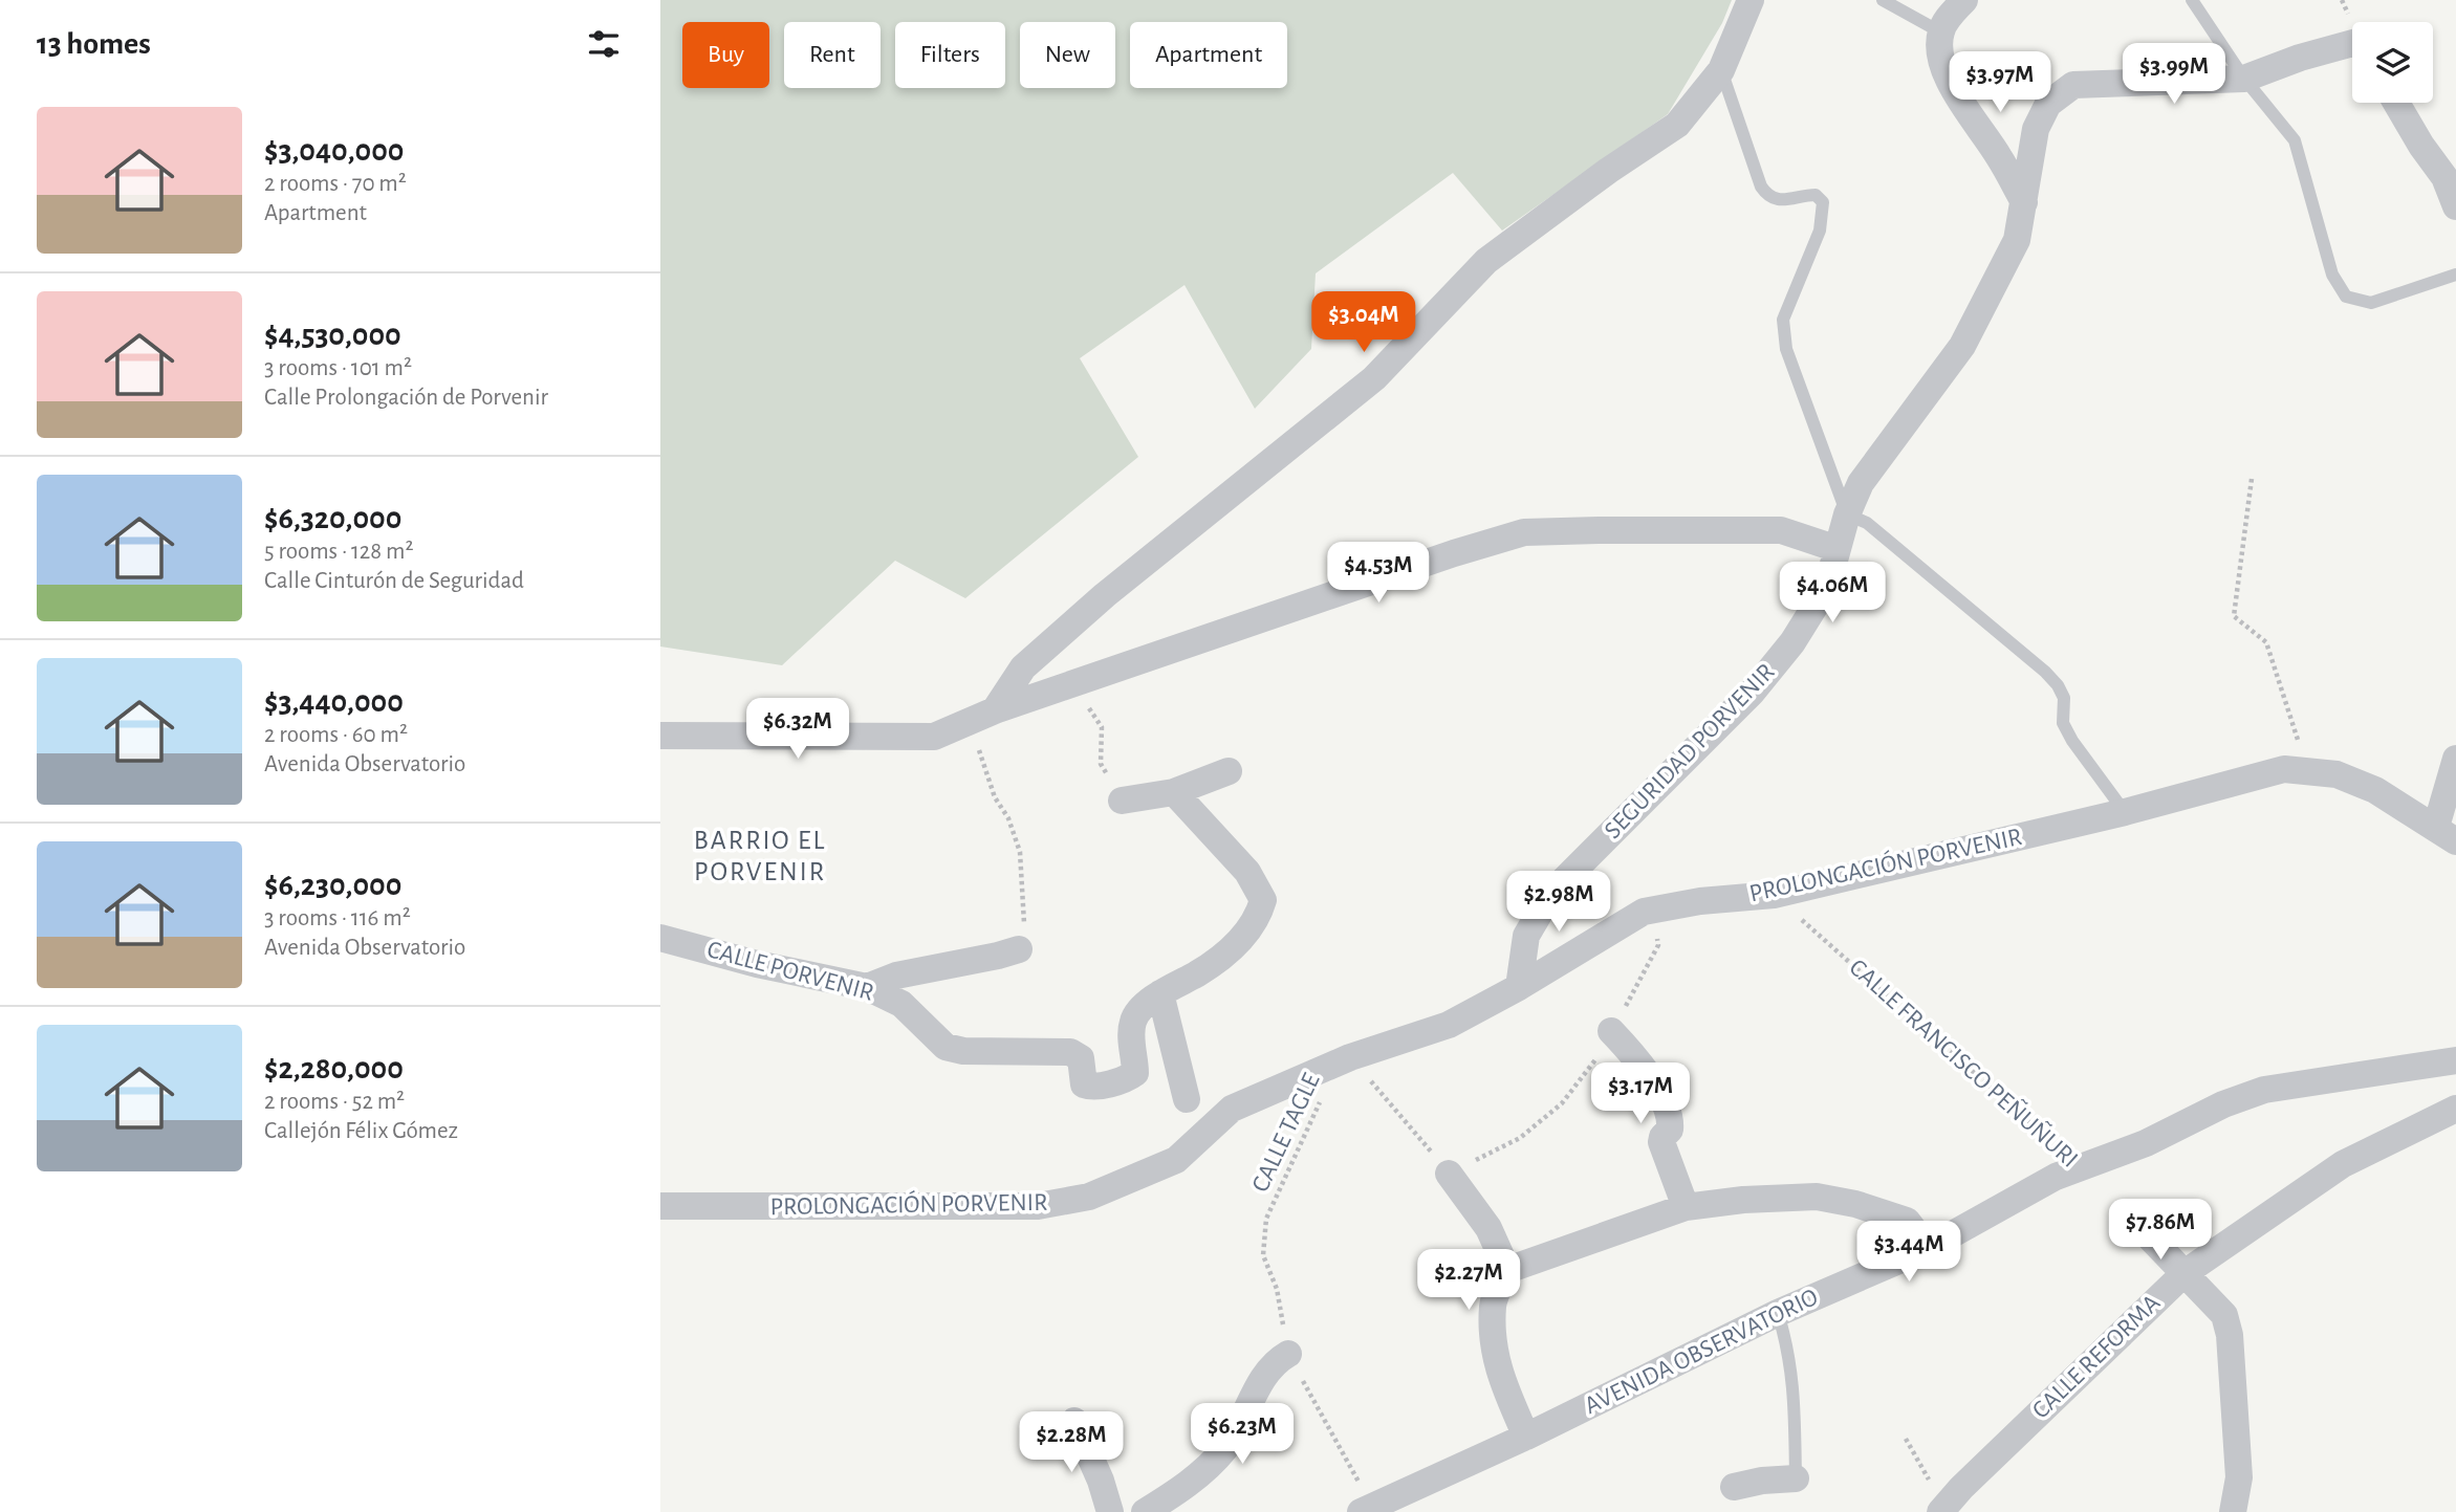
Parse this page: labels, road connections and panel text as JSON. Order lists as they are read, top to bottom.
{
  "streets": {
    "street": [
      "SEGURIDAD PORVENIR",
      "PROLONGACIÓN PORVENIR",
      "CALLE PORVENIR",
      "AVENIDA OBSERVATORIO",
      "CALLE REFORMA"
    ],
    "path": ["CALLE FRANCISCO PEÑUÑURI", "CALLE TAGLE"]
  },
  "crossings": [
    ["SEGURIDAD PORVENIR", "PROLONGACIÓN PORVENIR"],
    ["PROLONGACIÓN PORVENIR", "CALLE FRANCISCO PEÑUÑURI"],
    ["PROLONGACIÓN PORVENIR", "CALLE TAGLE"],
    ["CALLE FRANCISCO PEÑUÑURI", "AVENIDA OBSERVATORIO"]
  ],
  "districts": ["BARRIO EL PORVENIR"],
  "page": {
    "heading": "13 homes",
    "chip": [
      "Buy",
      "Rent",
      "Filters",
      "New",
      "Apartment"
    ],
    "price": [
      "$3.99M",
      "$3.97M",
      "$3.04M",
      "$4.53M",
      "$4.06M",
      "$6.32M",
      "$2.98M",
      "$3.17M",
      "$7.86M",
      "$3.44M",
      "$2.27M",
      "$6.23M",
      "$2.28M"
    ],
    "list": [
      {
        "name": "$3,040,000",
        "note": "2 rooms · 70 m² · Apartment"
      },
      {
        "name": "$4,530,000",
        "note": "3 rooms · 101 m² · Calle Prolongación de Porvenir"
      },
      {
        "name": "$6,320,000",
        "note": "5 rooms · 128 m² · Calle Cinturón de Seguridad"
      },
      {
        "name": "$3,440,000",
        "note": "2 rooms · 60 m² · Avenida Observatorio"
      },
      {
        "name": "$6,230,000",
        "note": "3 rooms · 116 m² · Avenida Observatorio"
      },
      {
        "name": "$2,280,000",
        "note": "2 rooms · 52 m² · Callejón Félix Gómez"
      }
    ]
  }
}
